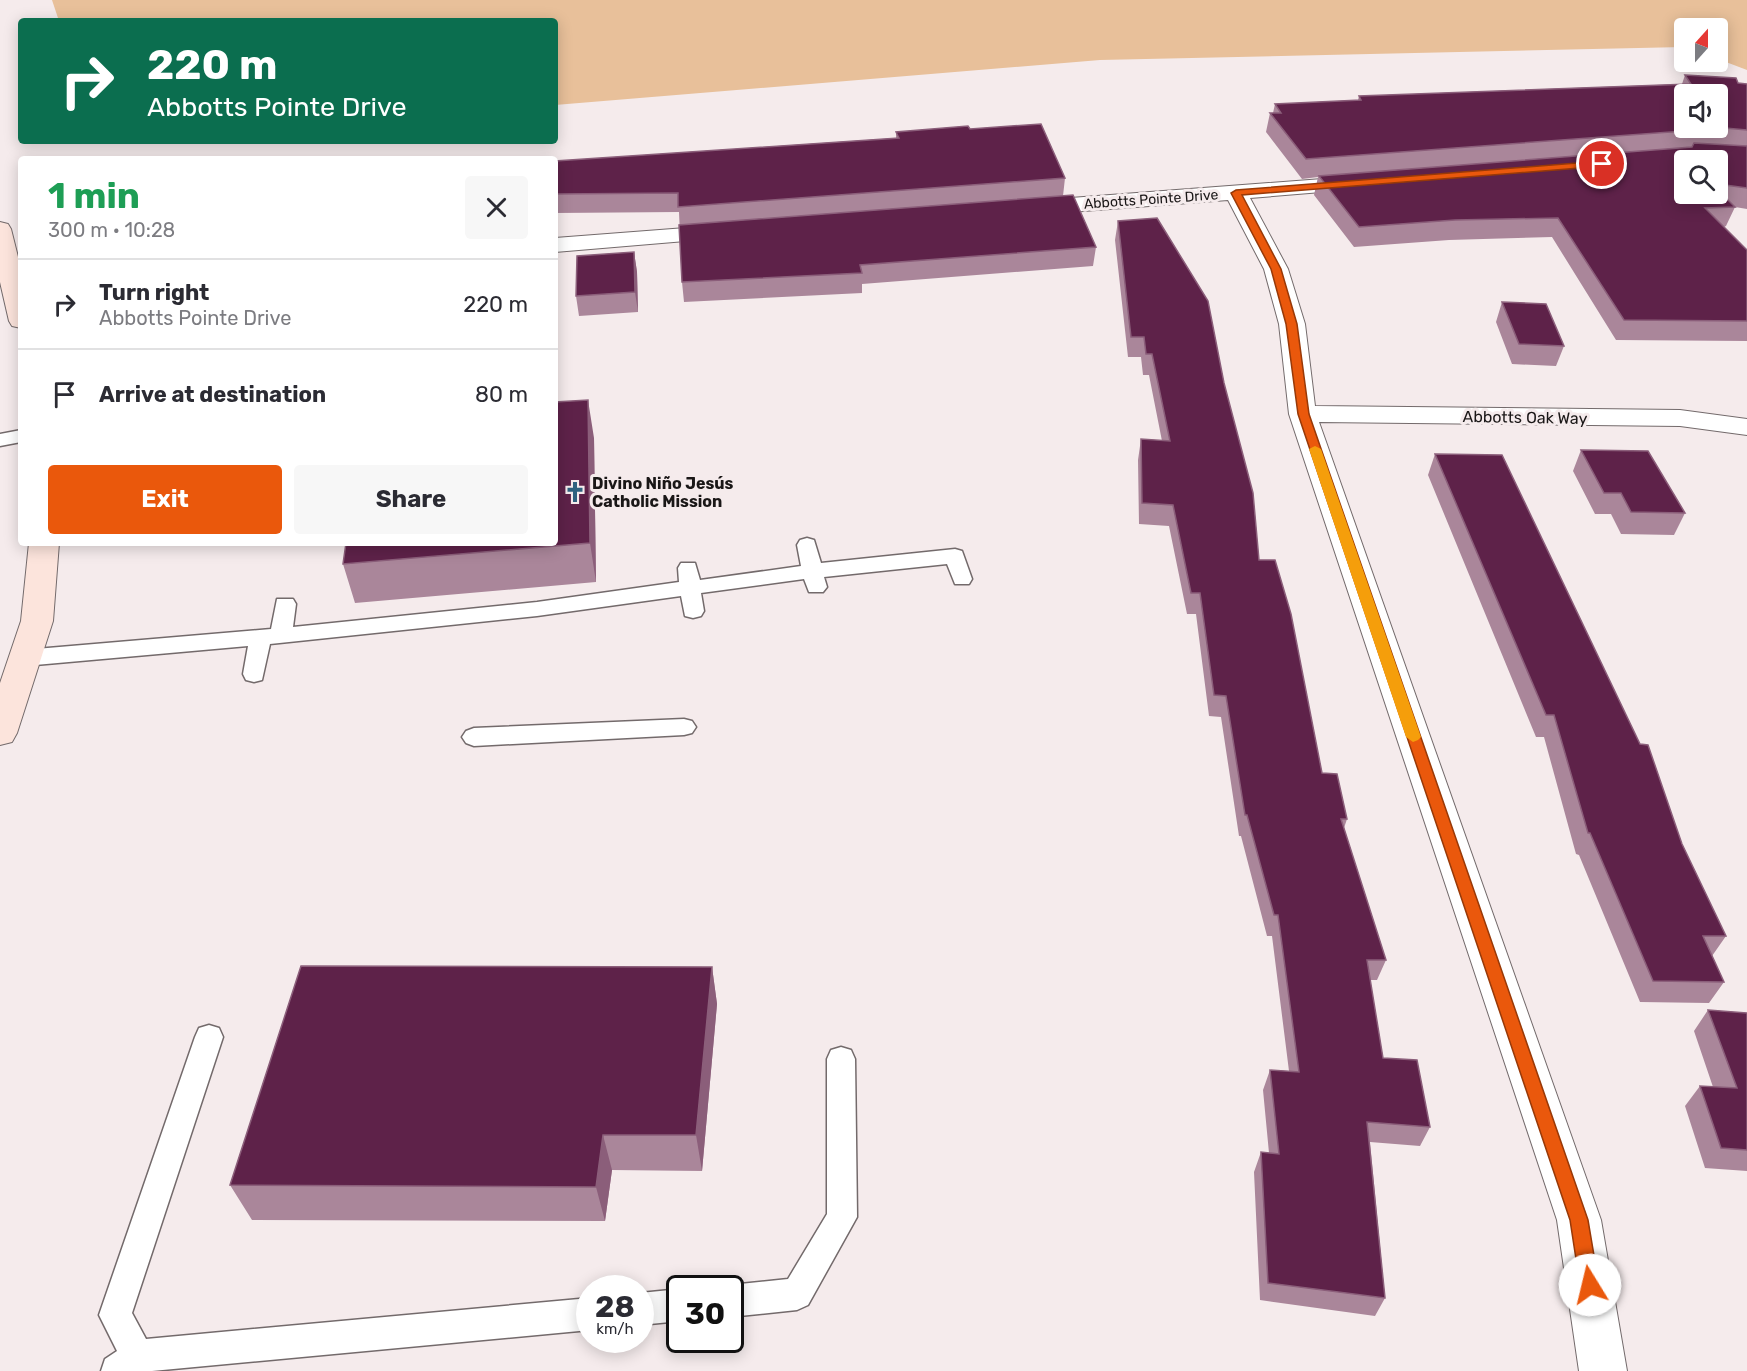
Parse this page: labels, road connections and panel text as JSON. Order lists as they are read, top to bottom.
{
  "streets": {
    "street": ["Abbotts Pointe Drive", "Abbotts Oak Way"]
  },
  "places": {
    "church": ["Divino Niño Jesús Catholic Mission"]
  },
  "north": "top",
  "page": {
    "turn": ["220 m", "Abbotts Pointe Drive"],
    "heading": ["1 min", "300 m · 10:28"],
    "list": [
      {
        "name": "Turn right",
        "note": "Abbotts Pointe Drive",
        "value": "220 m"
      },
      {
        "name": "Arrive at destination",
        "value": "80 m"
      }
    ],
    "buttons": ["Exit", "Share"],
    "speed": "28 km/h",
    "limit": "30"
  }
}
